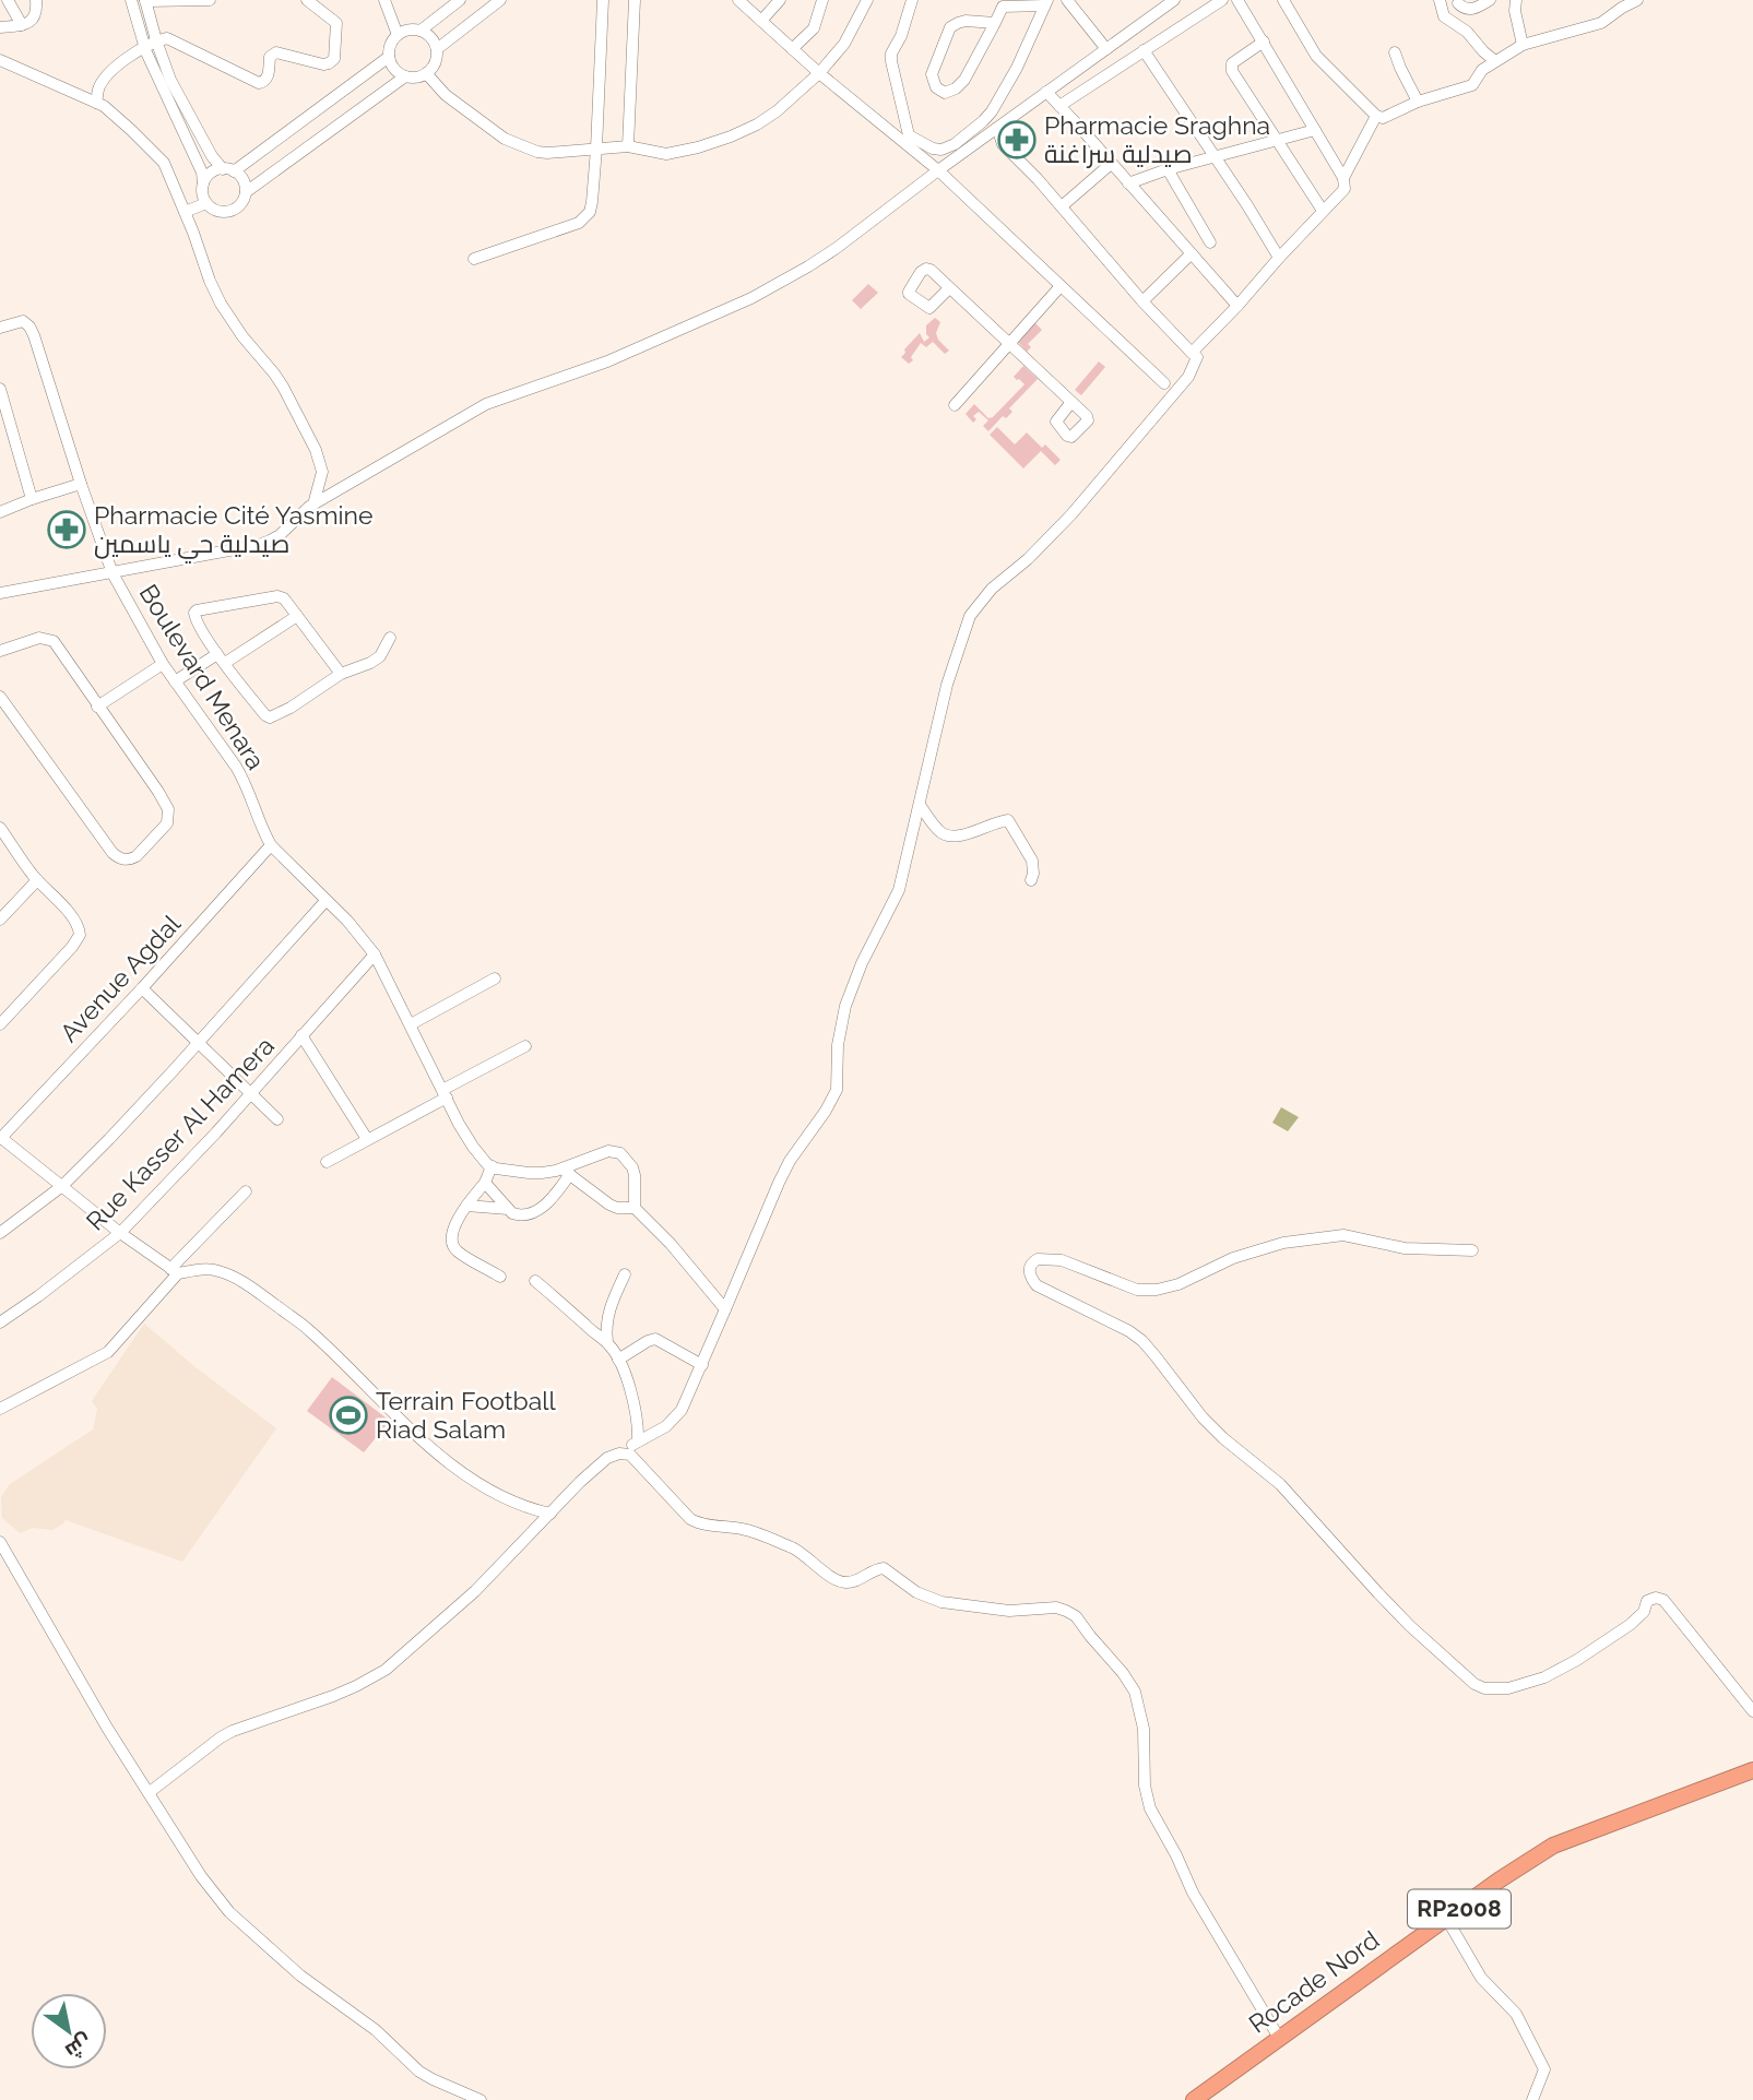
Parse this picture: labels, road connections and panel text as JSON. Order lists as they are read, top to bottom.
{
  "streets": {
    "highway": ["RP2008", "Rocade Nord"],
    "street": ["Boulevard Menara", "Avenue Agdal", "Rue Kasser Al Hamera"]
  },
  "crossings": [
    ["Boulevard Menara", "Avenue Agdal"],
    ["Boulevard Menara", "Rue Kasser Al Hamera"]
  ],
  "places": {
    "pharmacy": ["Pharmacie Sraghna صيدلية سراغنة", "Pharmacie Cité Yasmine صيدلية حي ياسمين"],
    "sports": ["Terrain Football Riad Salam"]
  },
  "north": "bottom right"
}
